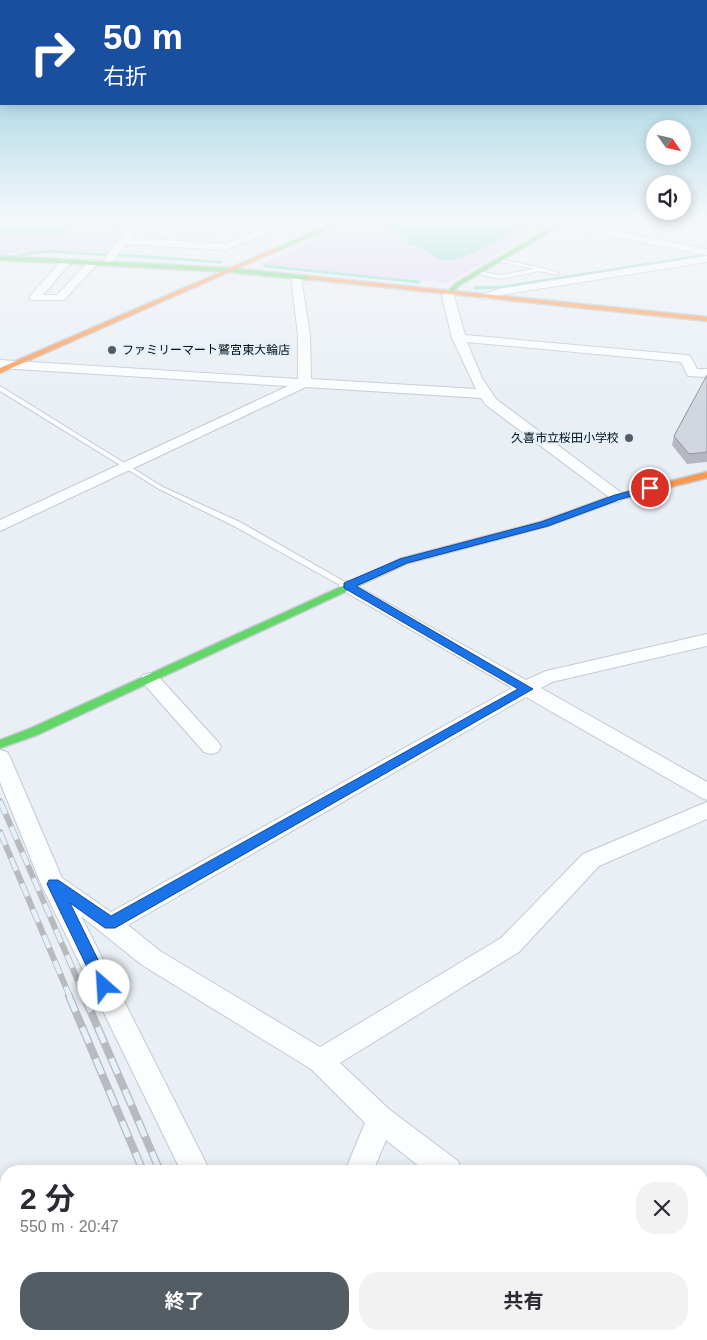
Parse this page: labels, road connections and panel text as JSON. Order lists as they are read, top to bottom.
{
  "places": ["ファミリーマート鷲宮東大輪店", "久喜市立桜田小学校"],
  "north": "bottom right",
  "page": {
    "turn": ["50 m", "右折"],
    "heading": ["2 分", "550 m · 20:47"],
    "buttons": ["終了", "共有"]
  }
}
